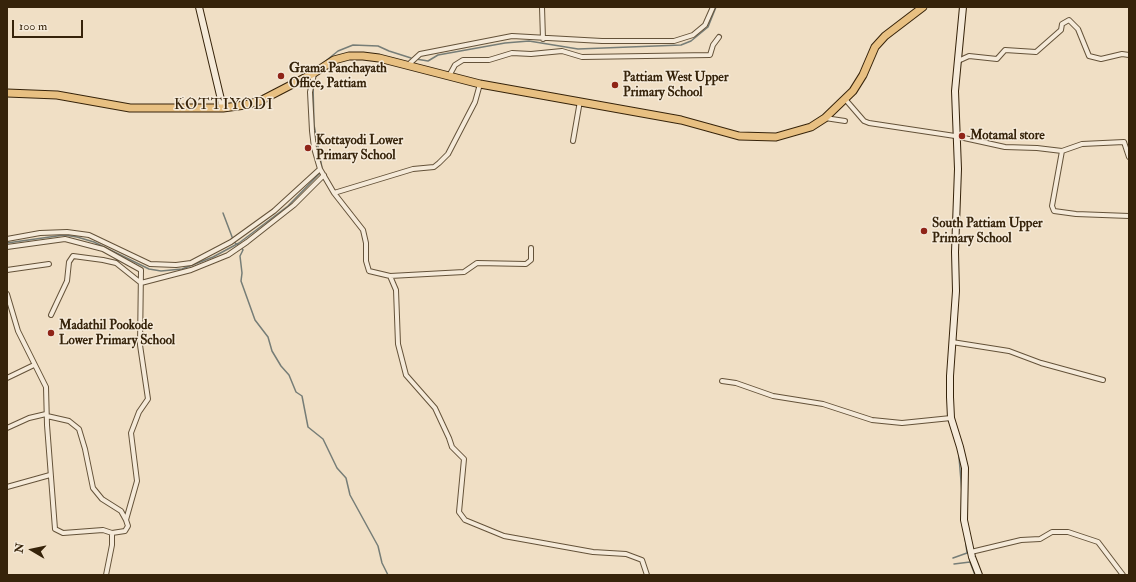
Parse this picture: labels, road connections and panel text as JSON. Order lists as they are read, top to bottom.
{
  "districts": ["KOTTIYODI"],
  "places": [
    "Grama Panchayath Office, Pattiam",
    "Pattiam West Upper Primary School",
    "Motamal store",
    "Kottayodi Lower Primary School",
    "South Pattiam Upper Primary School",
    "Madathil Pookode Lower Primary School"
  ],
  "scale_bar": "100 m",
  "north": "left"
}
